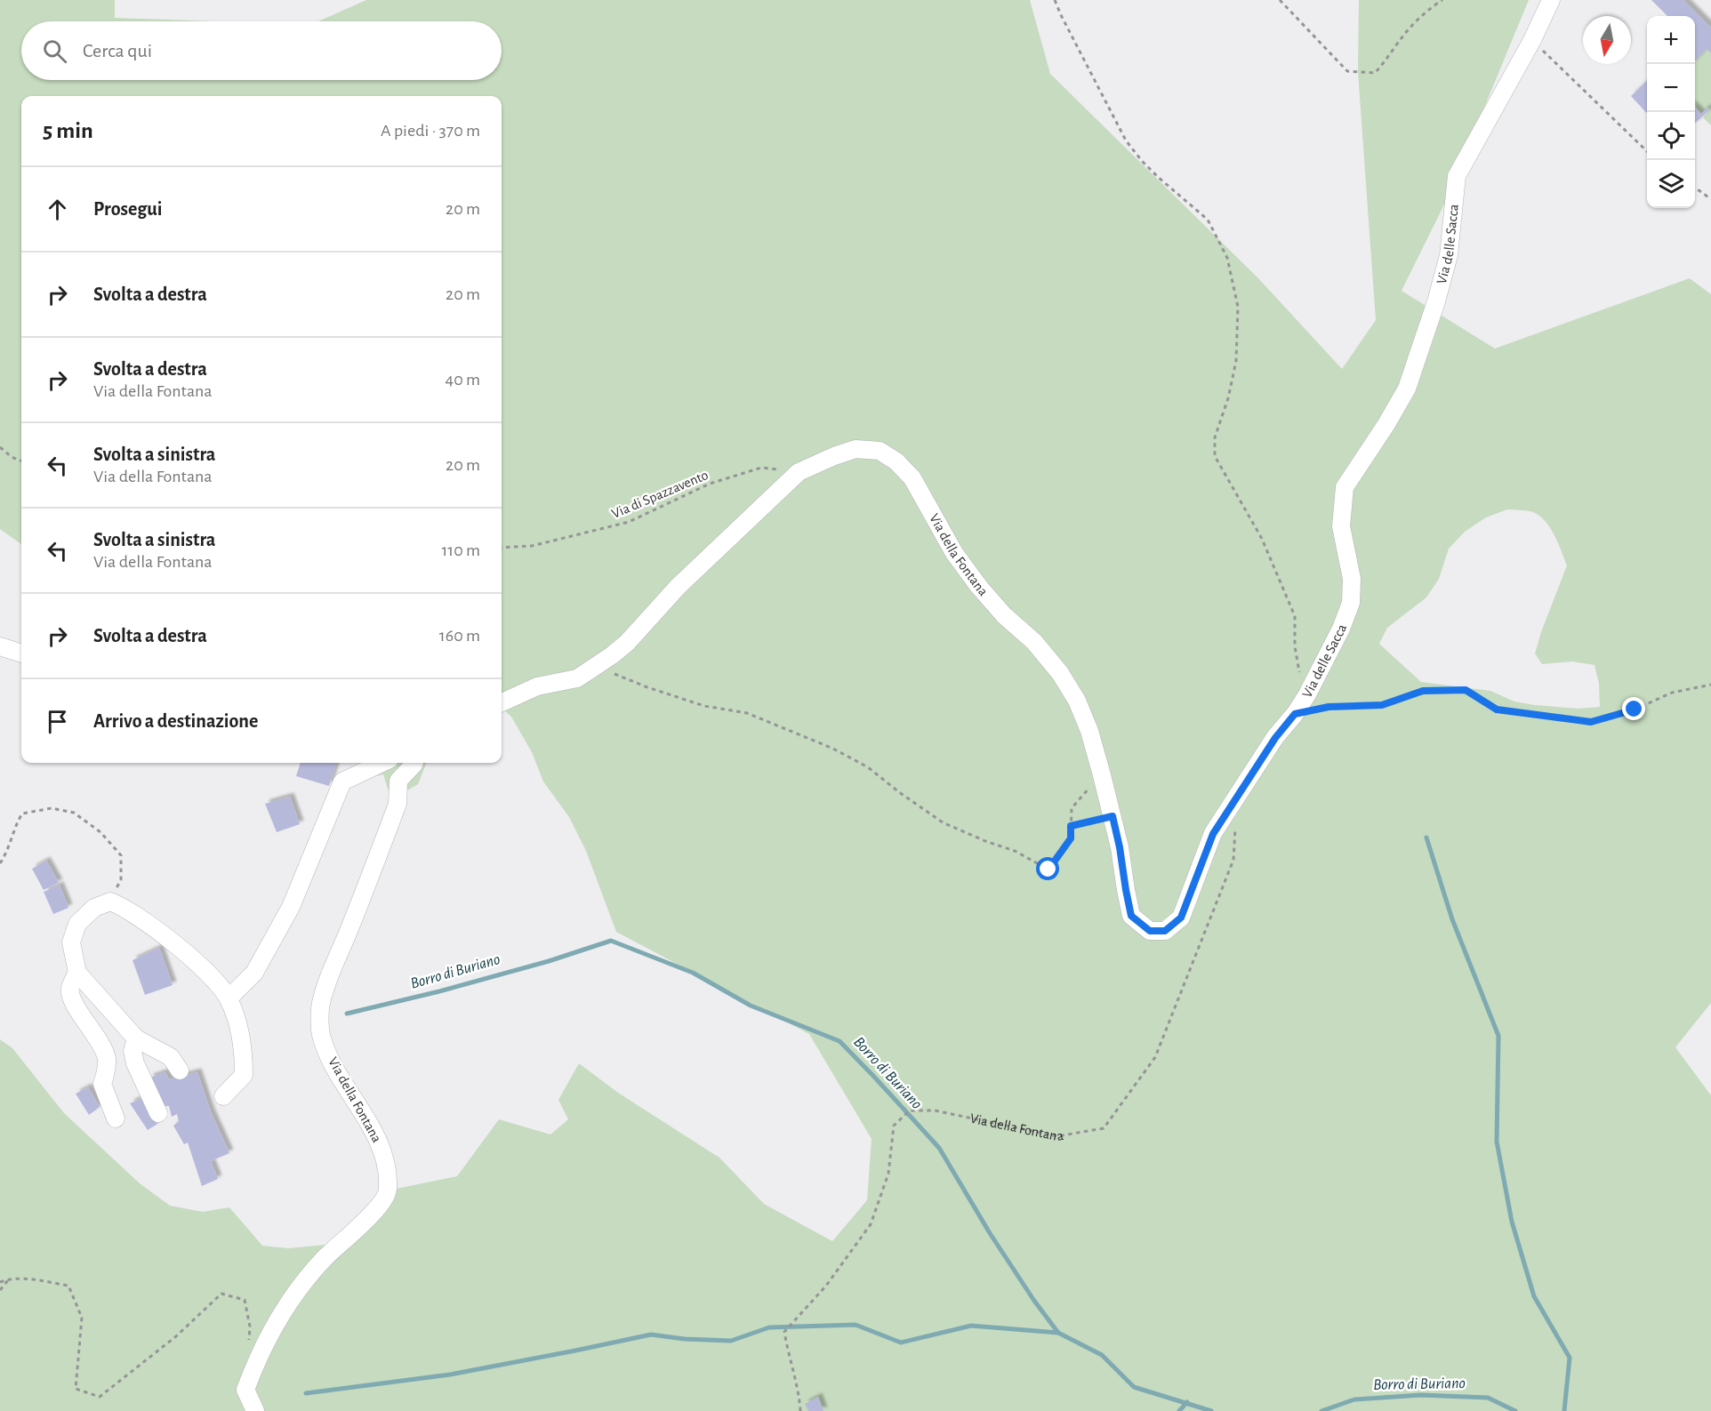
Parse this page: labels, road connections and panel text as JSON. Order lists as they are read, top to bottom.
{
  "streets": {
    "street": ["Via delle Sacca", "Via della Fontana"],
    "path": ["Via di Spazzavento"]
  },
  "crossings": [
    ["Via delle Sacca", "Via della Fontana"],
    ["Via di Spazzavento", "Via della Fontana"]
  ],
  "water": ["Borro di Buriano"],
  "north": "bottom",
  "page": {
    "map_buttons": ["+", "−"],
    "search": "Cerca qui",
    "heading": ["5 min", "A piedi · 370 m"],
    "list": [
      ["Prosegui", "20 m"],
      ["Svolta a destra", "20 m"],
      ["Svolta a destra", "Via della Fontana", "40 m"],
      ["Svolta a sinistra", "Via della Fontana", "20 m"],
      ["Svolta a sinistra", "Via della Fontana", "110 m"],
      ["Svolta a destra", "160 m"],
      "Arrivo a destinazione"
    ]
  }
}
